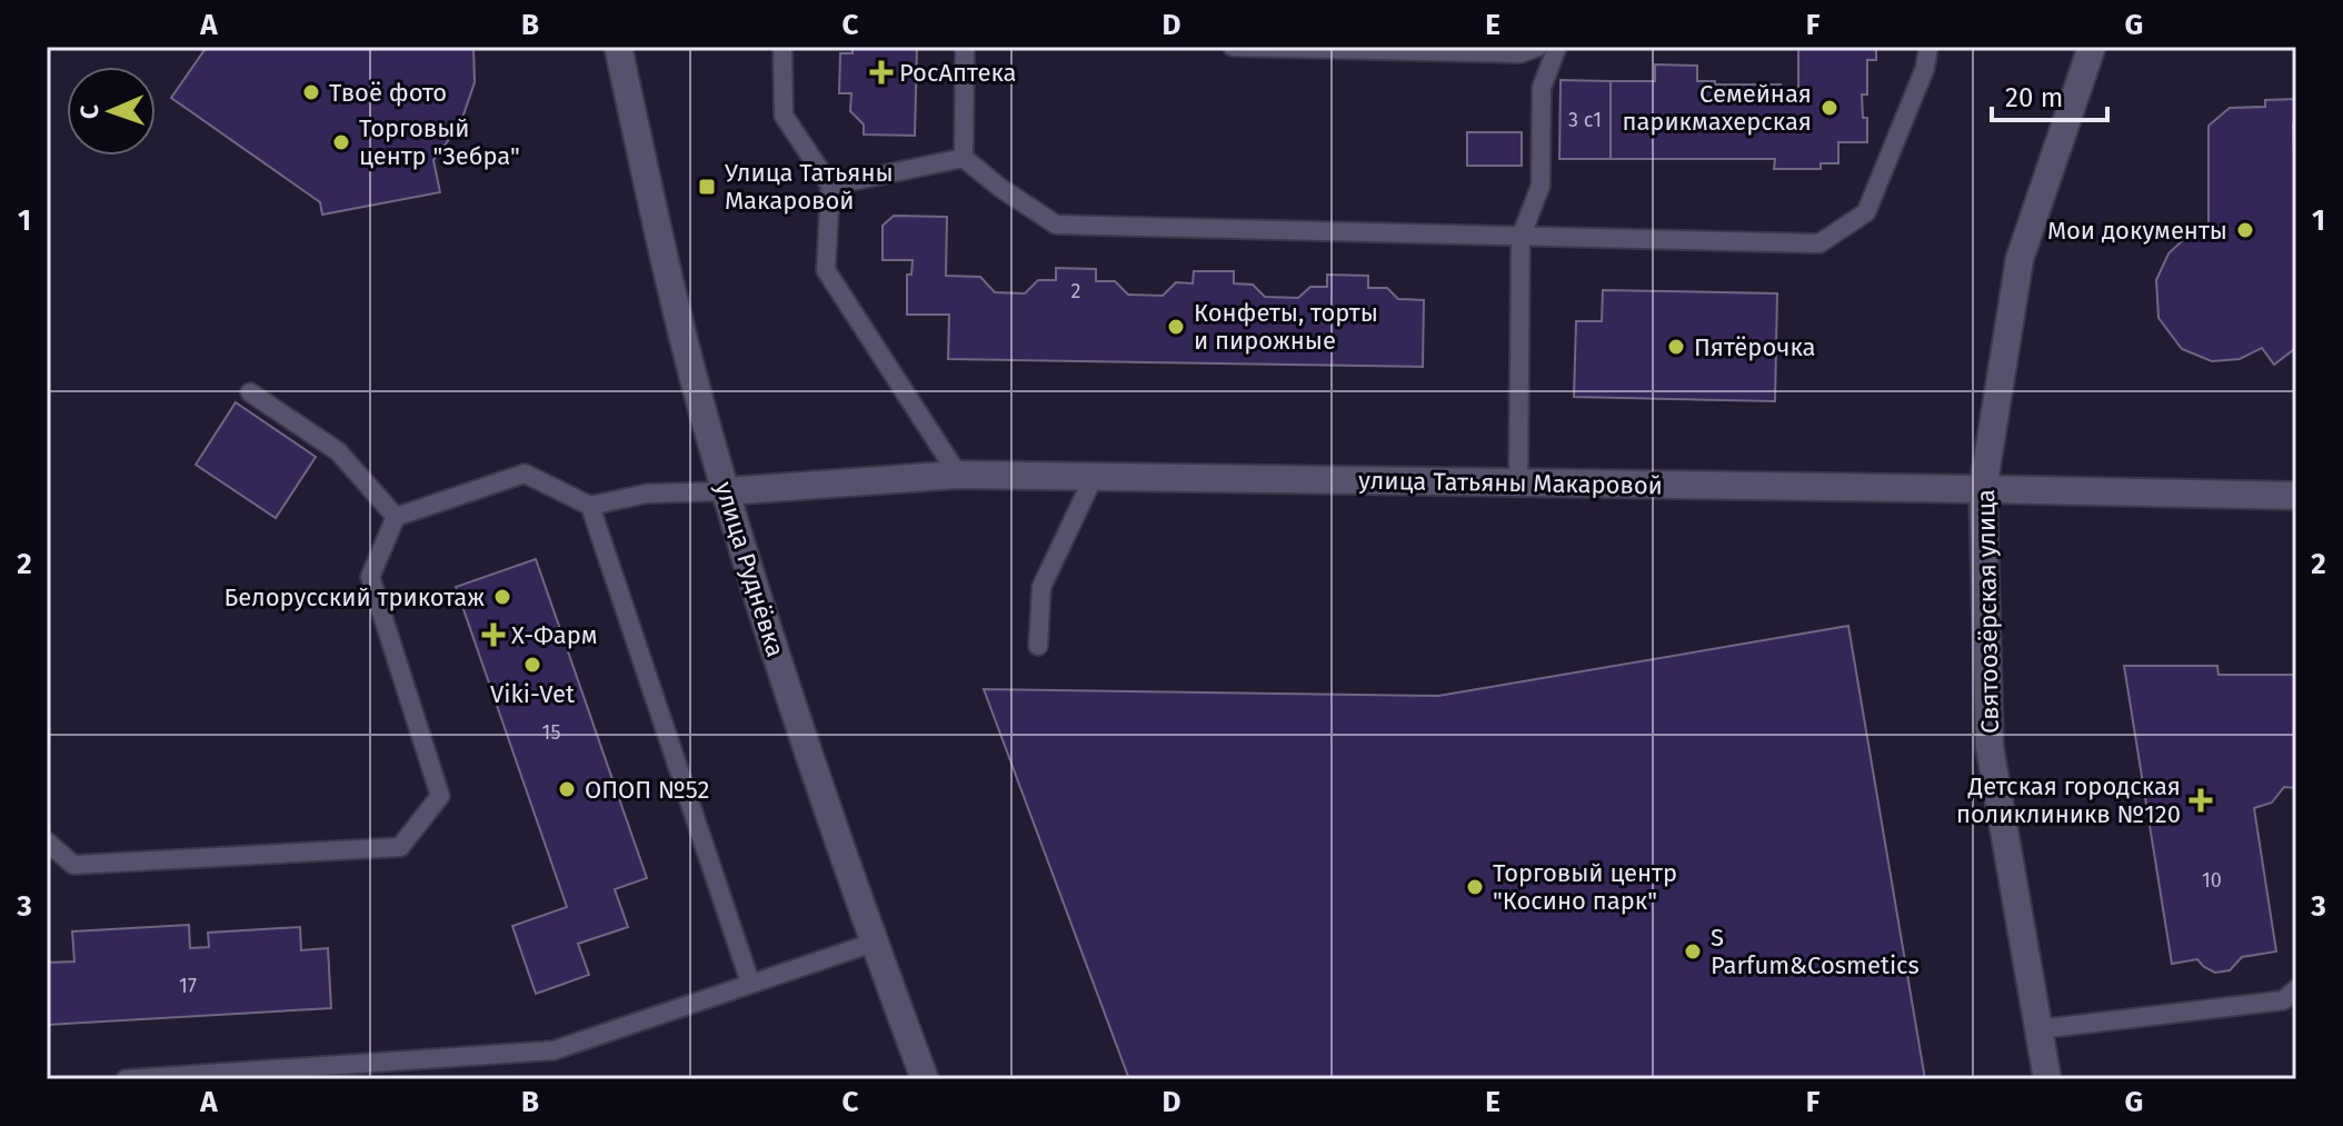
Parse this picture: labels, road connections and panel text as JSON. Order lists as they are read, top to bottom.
{
  "streets": {
    "street": ["улица Татьяны Макаровой", "улица Руднёвка", "Святоозёрская улица"]
  },
  "crossings": [
    ["улица Татьяны Макаровой", "улица Руднёвка"],
    ["улица Татьяны Макаровой", "Святоозёрская улица"]
  ],
  "places": {
    "health": ["РосАптека", "X-Фарм", "Детская городская поликлиникв №120"],
    "other": [
      "Твоё фото",
      "Семейная парикмахерская",
      "Торговый центр \"Зебра\"",
      "Мои документы",
      "Конфеты, торты и пирожные",
      "Пятёрочка",
      "Белорусский трикотаж",
      "Viki-Vet",
      "ОПОП №52",
      "Торговый центр \"Косино парк\"",
      "S Parfum&Cosmetics"
    ],
    "transit": ["Улица Татьяны Макаровой"]
  },
  "house_numbers": [
    "3 c1",
    "2",
    "15",
    "10",
    "17"
  ],
  "scale_bar": "20 m",
  "north": "left",
  "grid": {
    "columns": [
      "A",
      "B",
      "C",
      "D",
      "E",
      "F",
      "G"
    ],
    "rows": ["1", "2", "3"]
  }
}
